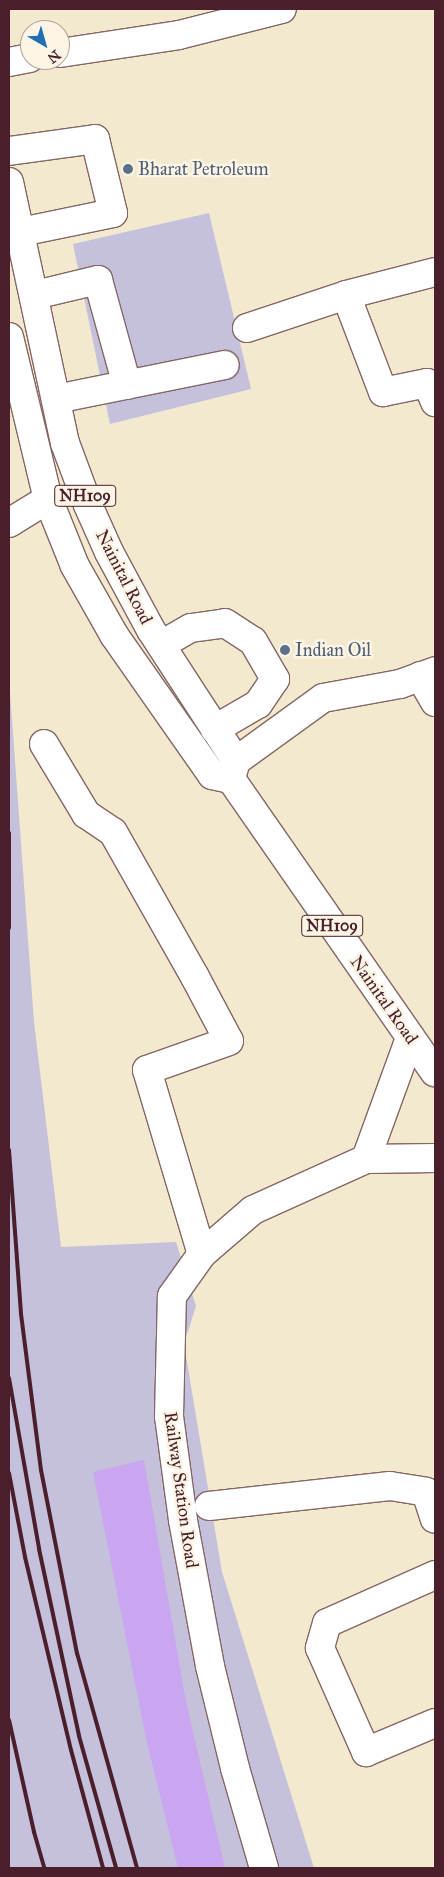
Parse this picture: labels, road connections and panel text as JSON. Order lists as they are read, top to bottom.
{
  "streets": {
    "main road": ["NH109", "Nainital Road", "Railway Station Road"]
  },
  "places": ["Bharat Petroleum", "Indian Oil"],
  "north": "bottom right"
}
